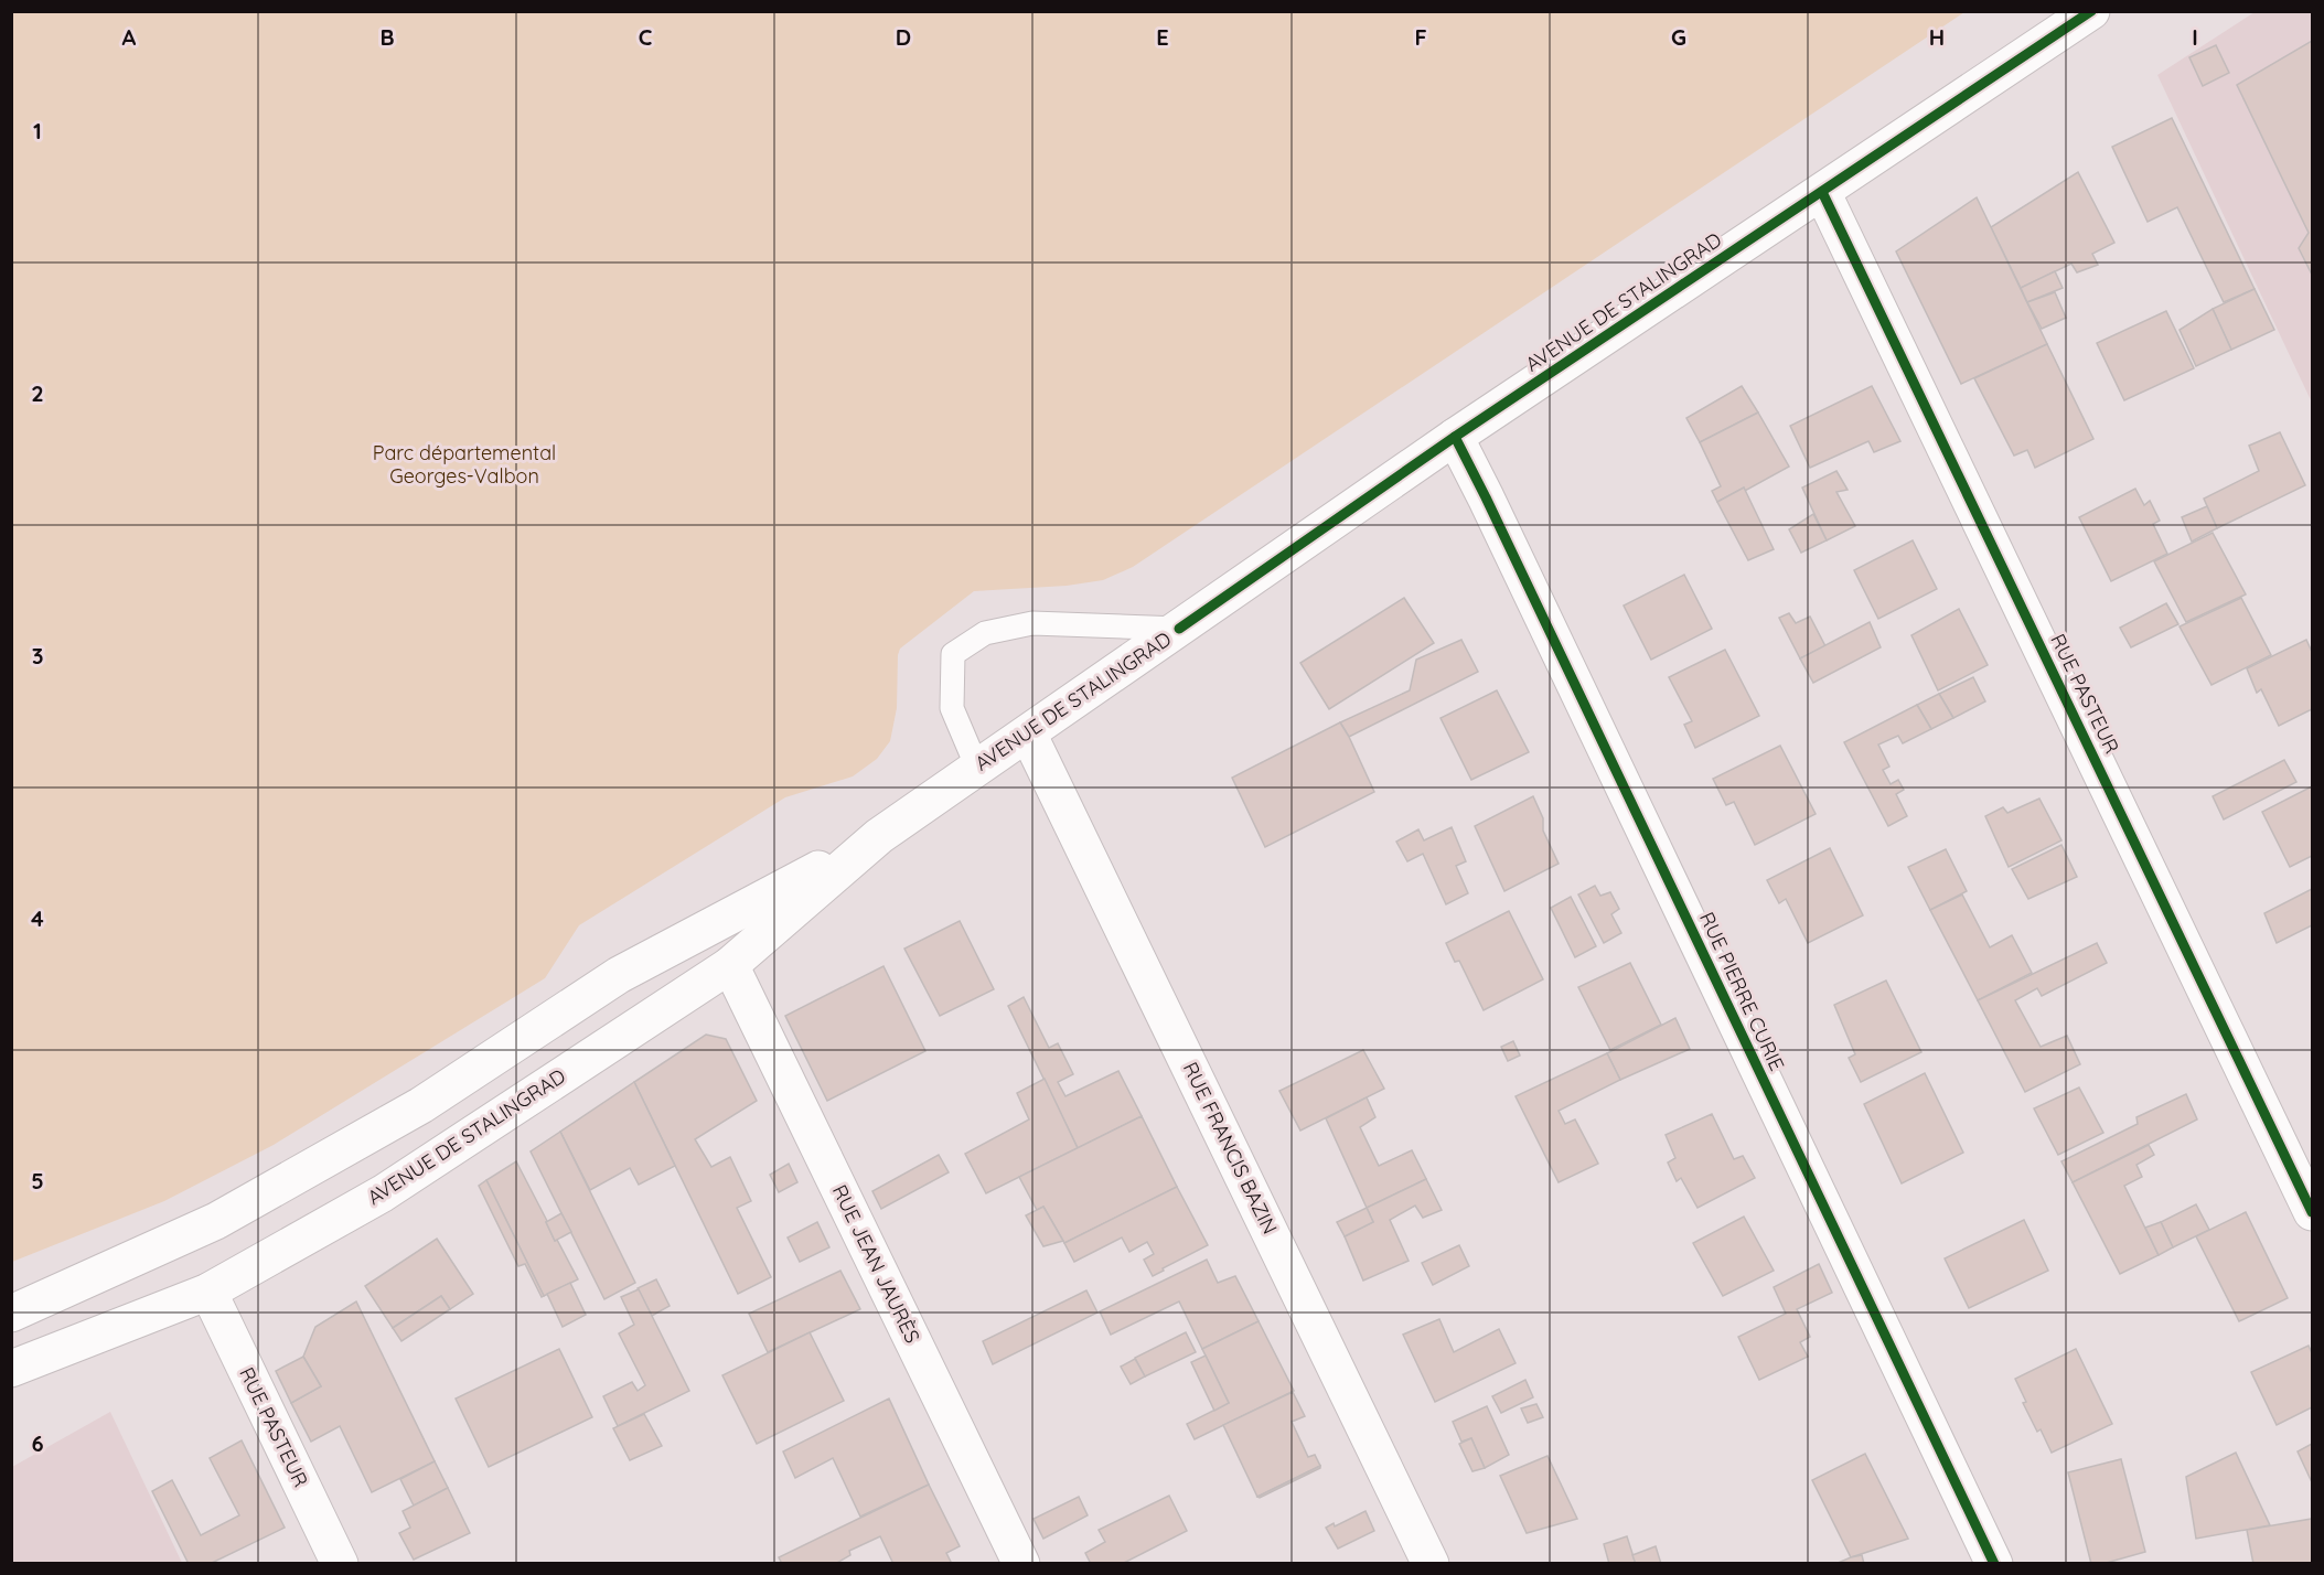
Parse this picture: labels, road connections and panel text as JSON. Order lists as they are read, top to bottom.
{
  "streets": {
    "street": [
      "AVENUE DE STALINGRAD",
      "RUE PASTEUR",
      "RUE PIERRE CURIE",
      "RUE FRANCIS BAZIN",
      "RUE JEAN JAURÈS"
    ]
  },
  "crossings": [
    ["AVENUE DE STALINGRAD", "RUE PASTEUR"],
    ["AVENUE DE STALINGRAD", "RUE PIERRE CURIE"],
    ["AVENUE DE STALINGRAD", "RUE FRANCIS BAZIN"],
    ["AVENUE DE STALINGRAD", "RUE JEAN JAURÈS"]
  ],
  "parks": ["Parc départemental Georges-Valbon"],
  "grid": {
    "columns": [
      "A",
      "B",
      "C",
      "D",
      "E",
      "F",
      "G",
      "H",
      "I"
    ],
    "rows": [
      "1",
      "2",
      "3",
      "4",
      "5",
      "6"
    ]
  }
}
